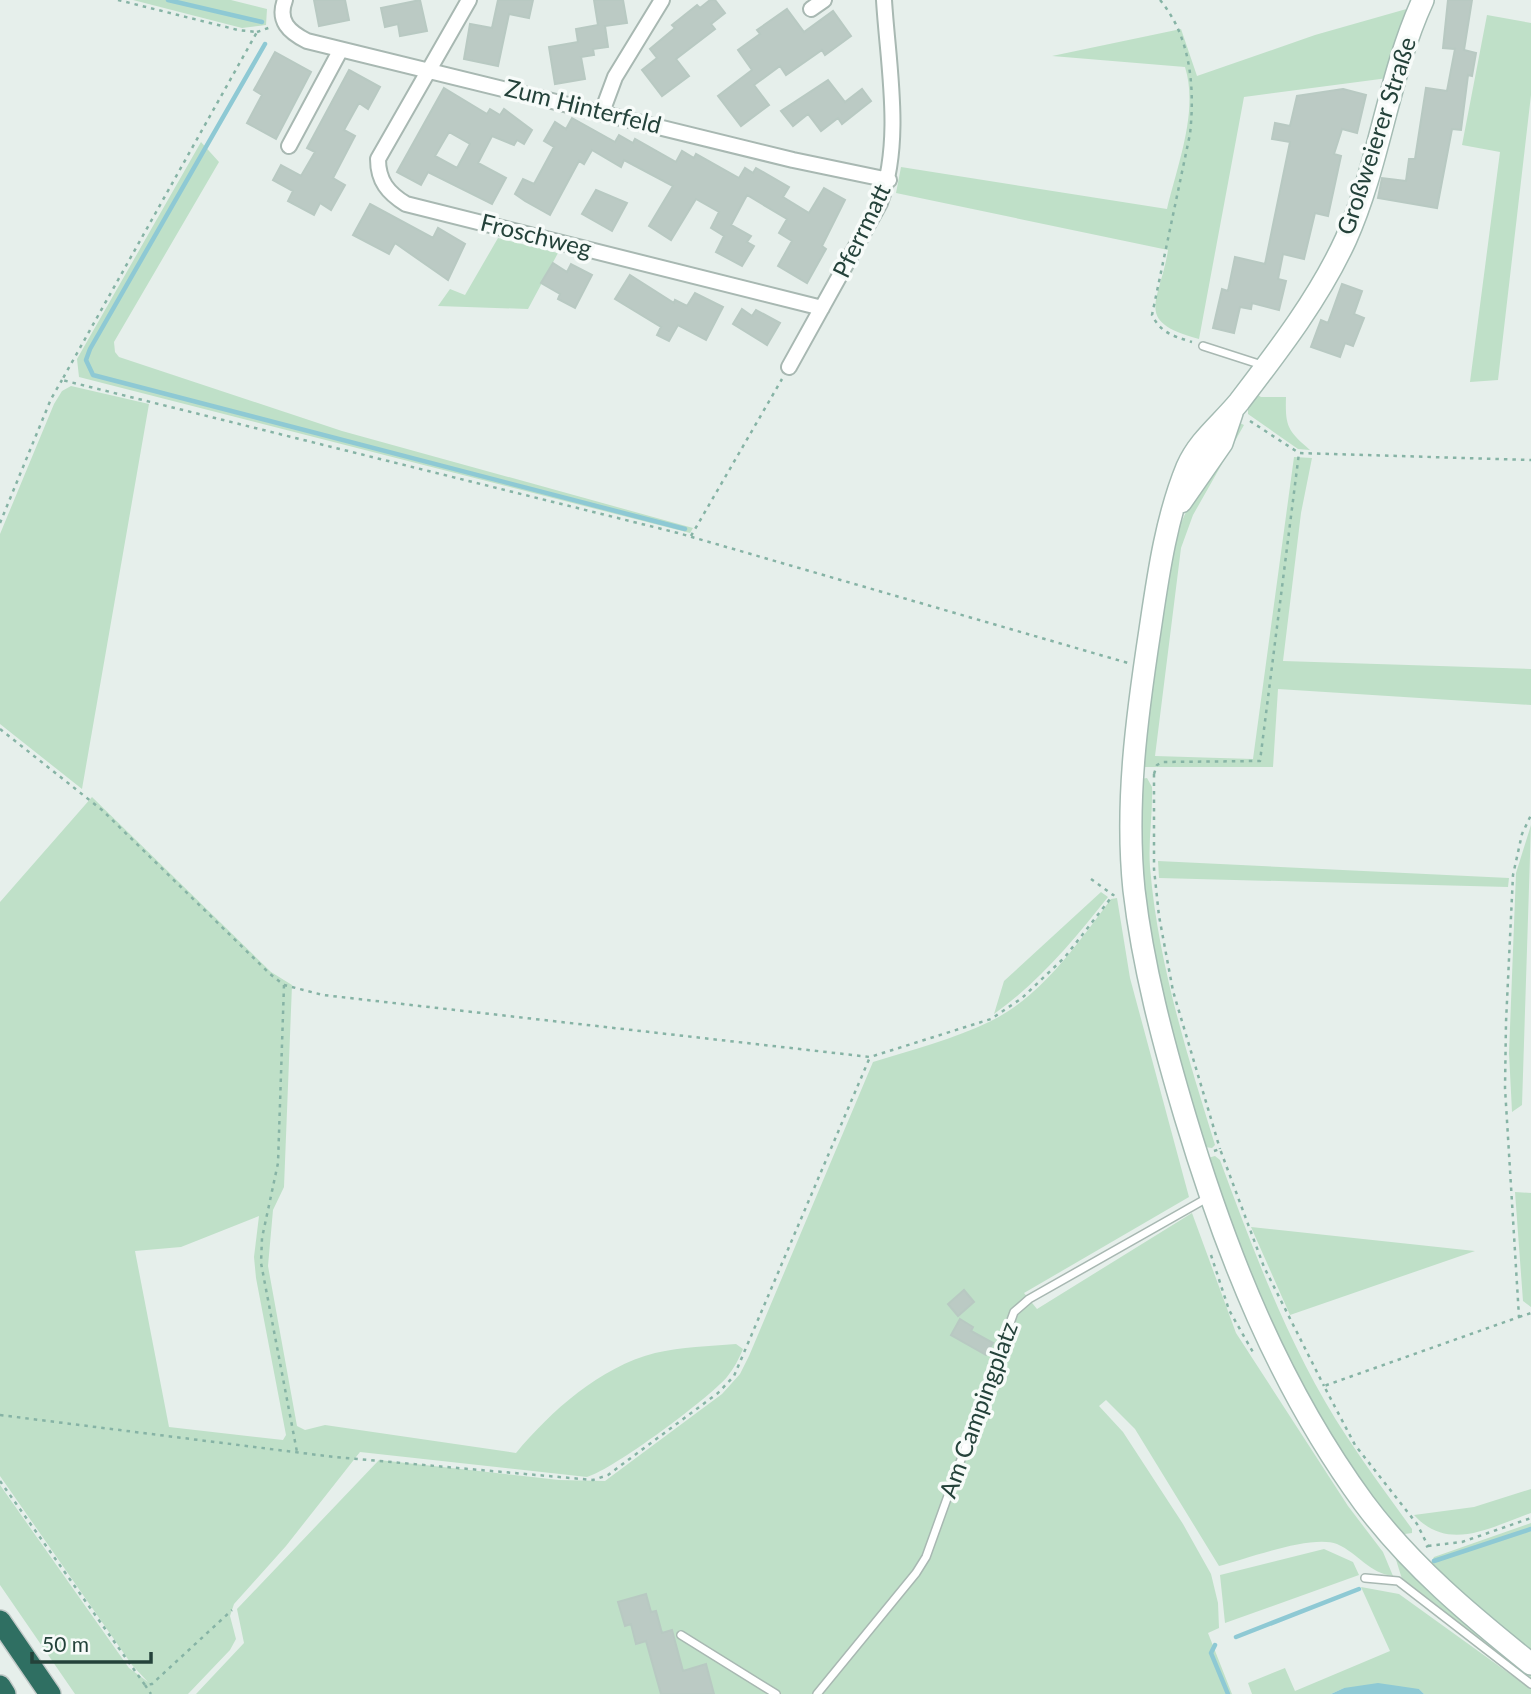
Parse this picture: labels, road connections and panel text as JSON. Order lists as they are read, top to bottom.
{
  "streets": {
    "street": [
      "Zum Hinterfeld",
      "Großweierer Straße",
      "Pferrmatt",
      "Froschweg"
    ],
    "lane": ["Am Campingplatz"]
  },
  "crossings": [
    ["Zum Hinterfeld", "Pferrmatt"],
    ["Zum Hinterfeld", "Froschweg"],
    ["Pferrmatt", "Froschweg"]
  ],
  "scale_bar": "50 m"
}
